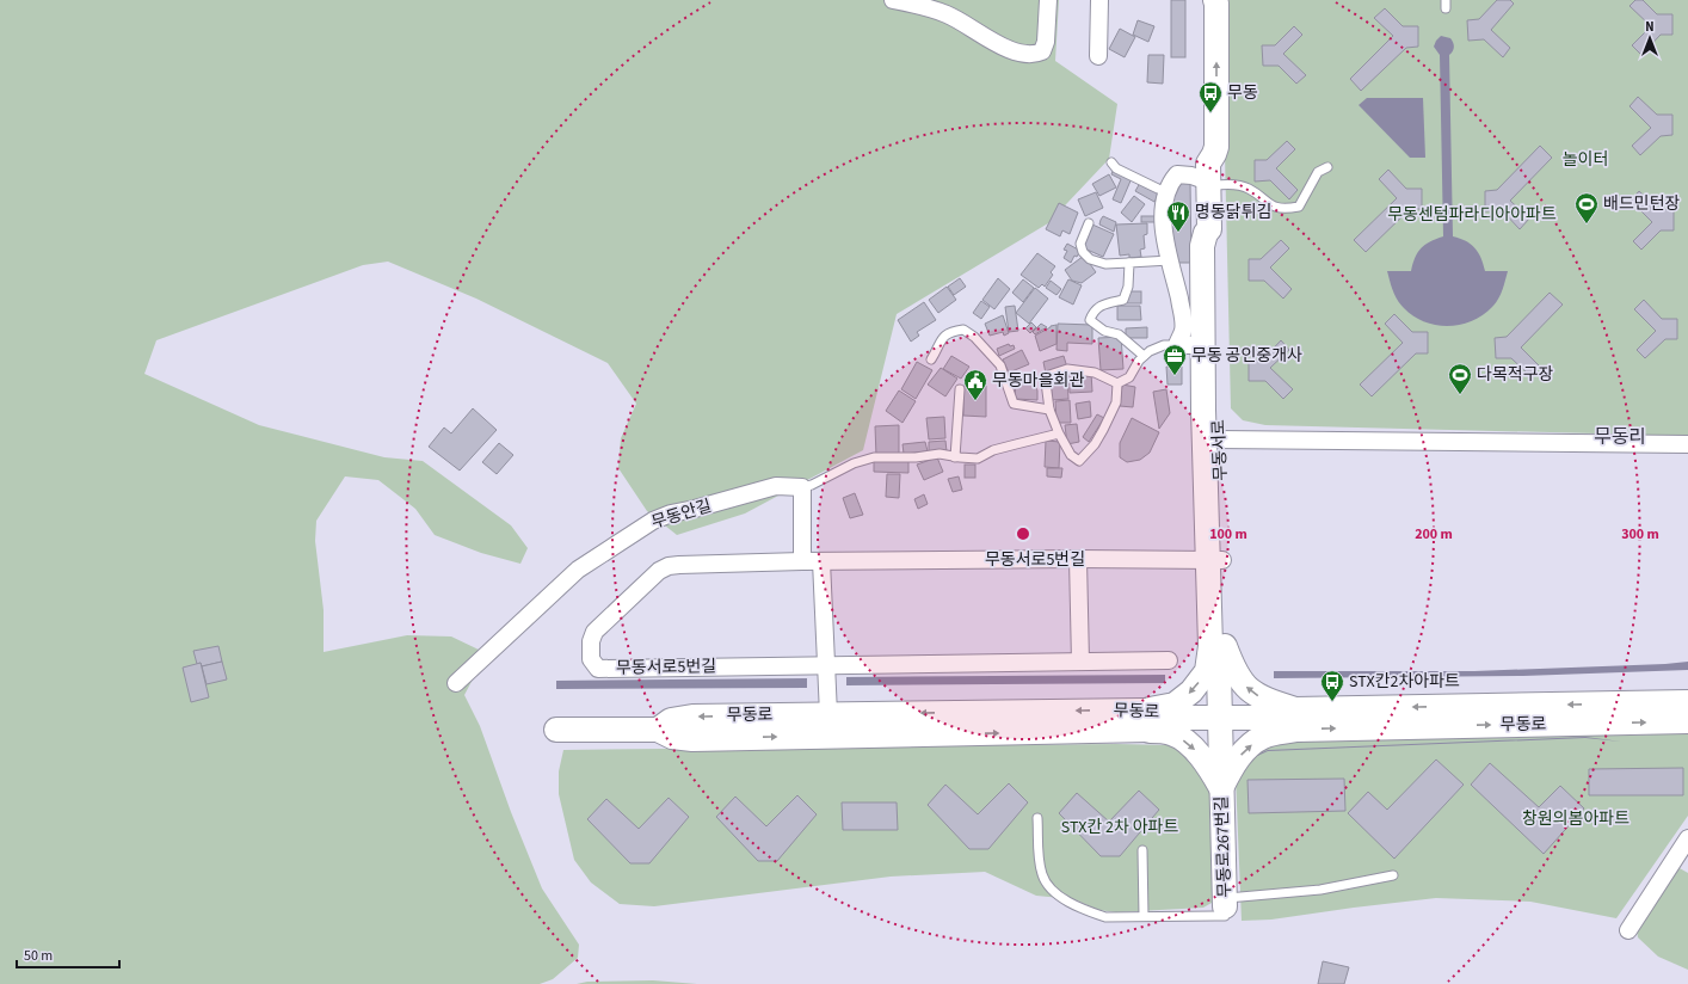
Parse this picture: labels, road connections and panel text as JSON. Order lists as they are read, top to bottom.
{
  "streets": {
    "main road": ["무동서로", "무동로", "무동로267번길"],
    "street": ["무동안길", "무동서로5번길"]
  },
  "crossings": [
    ["무동서로", "무동서로5번길"],
    ["무동서로", "무동로267번길"],
    ["무동로", "무동로267번길"]
  ],
  "districts": ["무동리"],
  "parks": [
    "놀이터",
    "무동센텀파라디아아파트",
    "창원의봄아파트",
    "STX칸 2차 아파트"
  ],
  "places": {
    "bus stop": ["무동", "STX칸2차아파트"],
    "sports": ["배드민턴장", "다목적구장"],
    "restaurant": ["명동닭튀김"],
    "office": ["무동 공인중개사"],
    "public building": ["무동마을회관"]
  },
  "scale_bar": "50 m",
  "north": "top",
  "rings": ["100 m", "200 m", "300 m"]
}
